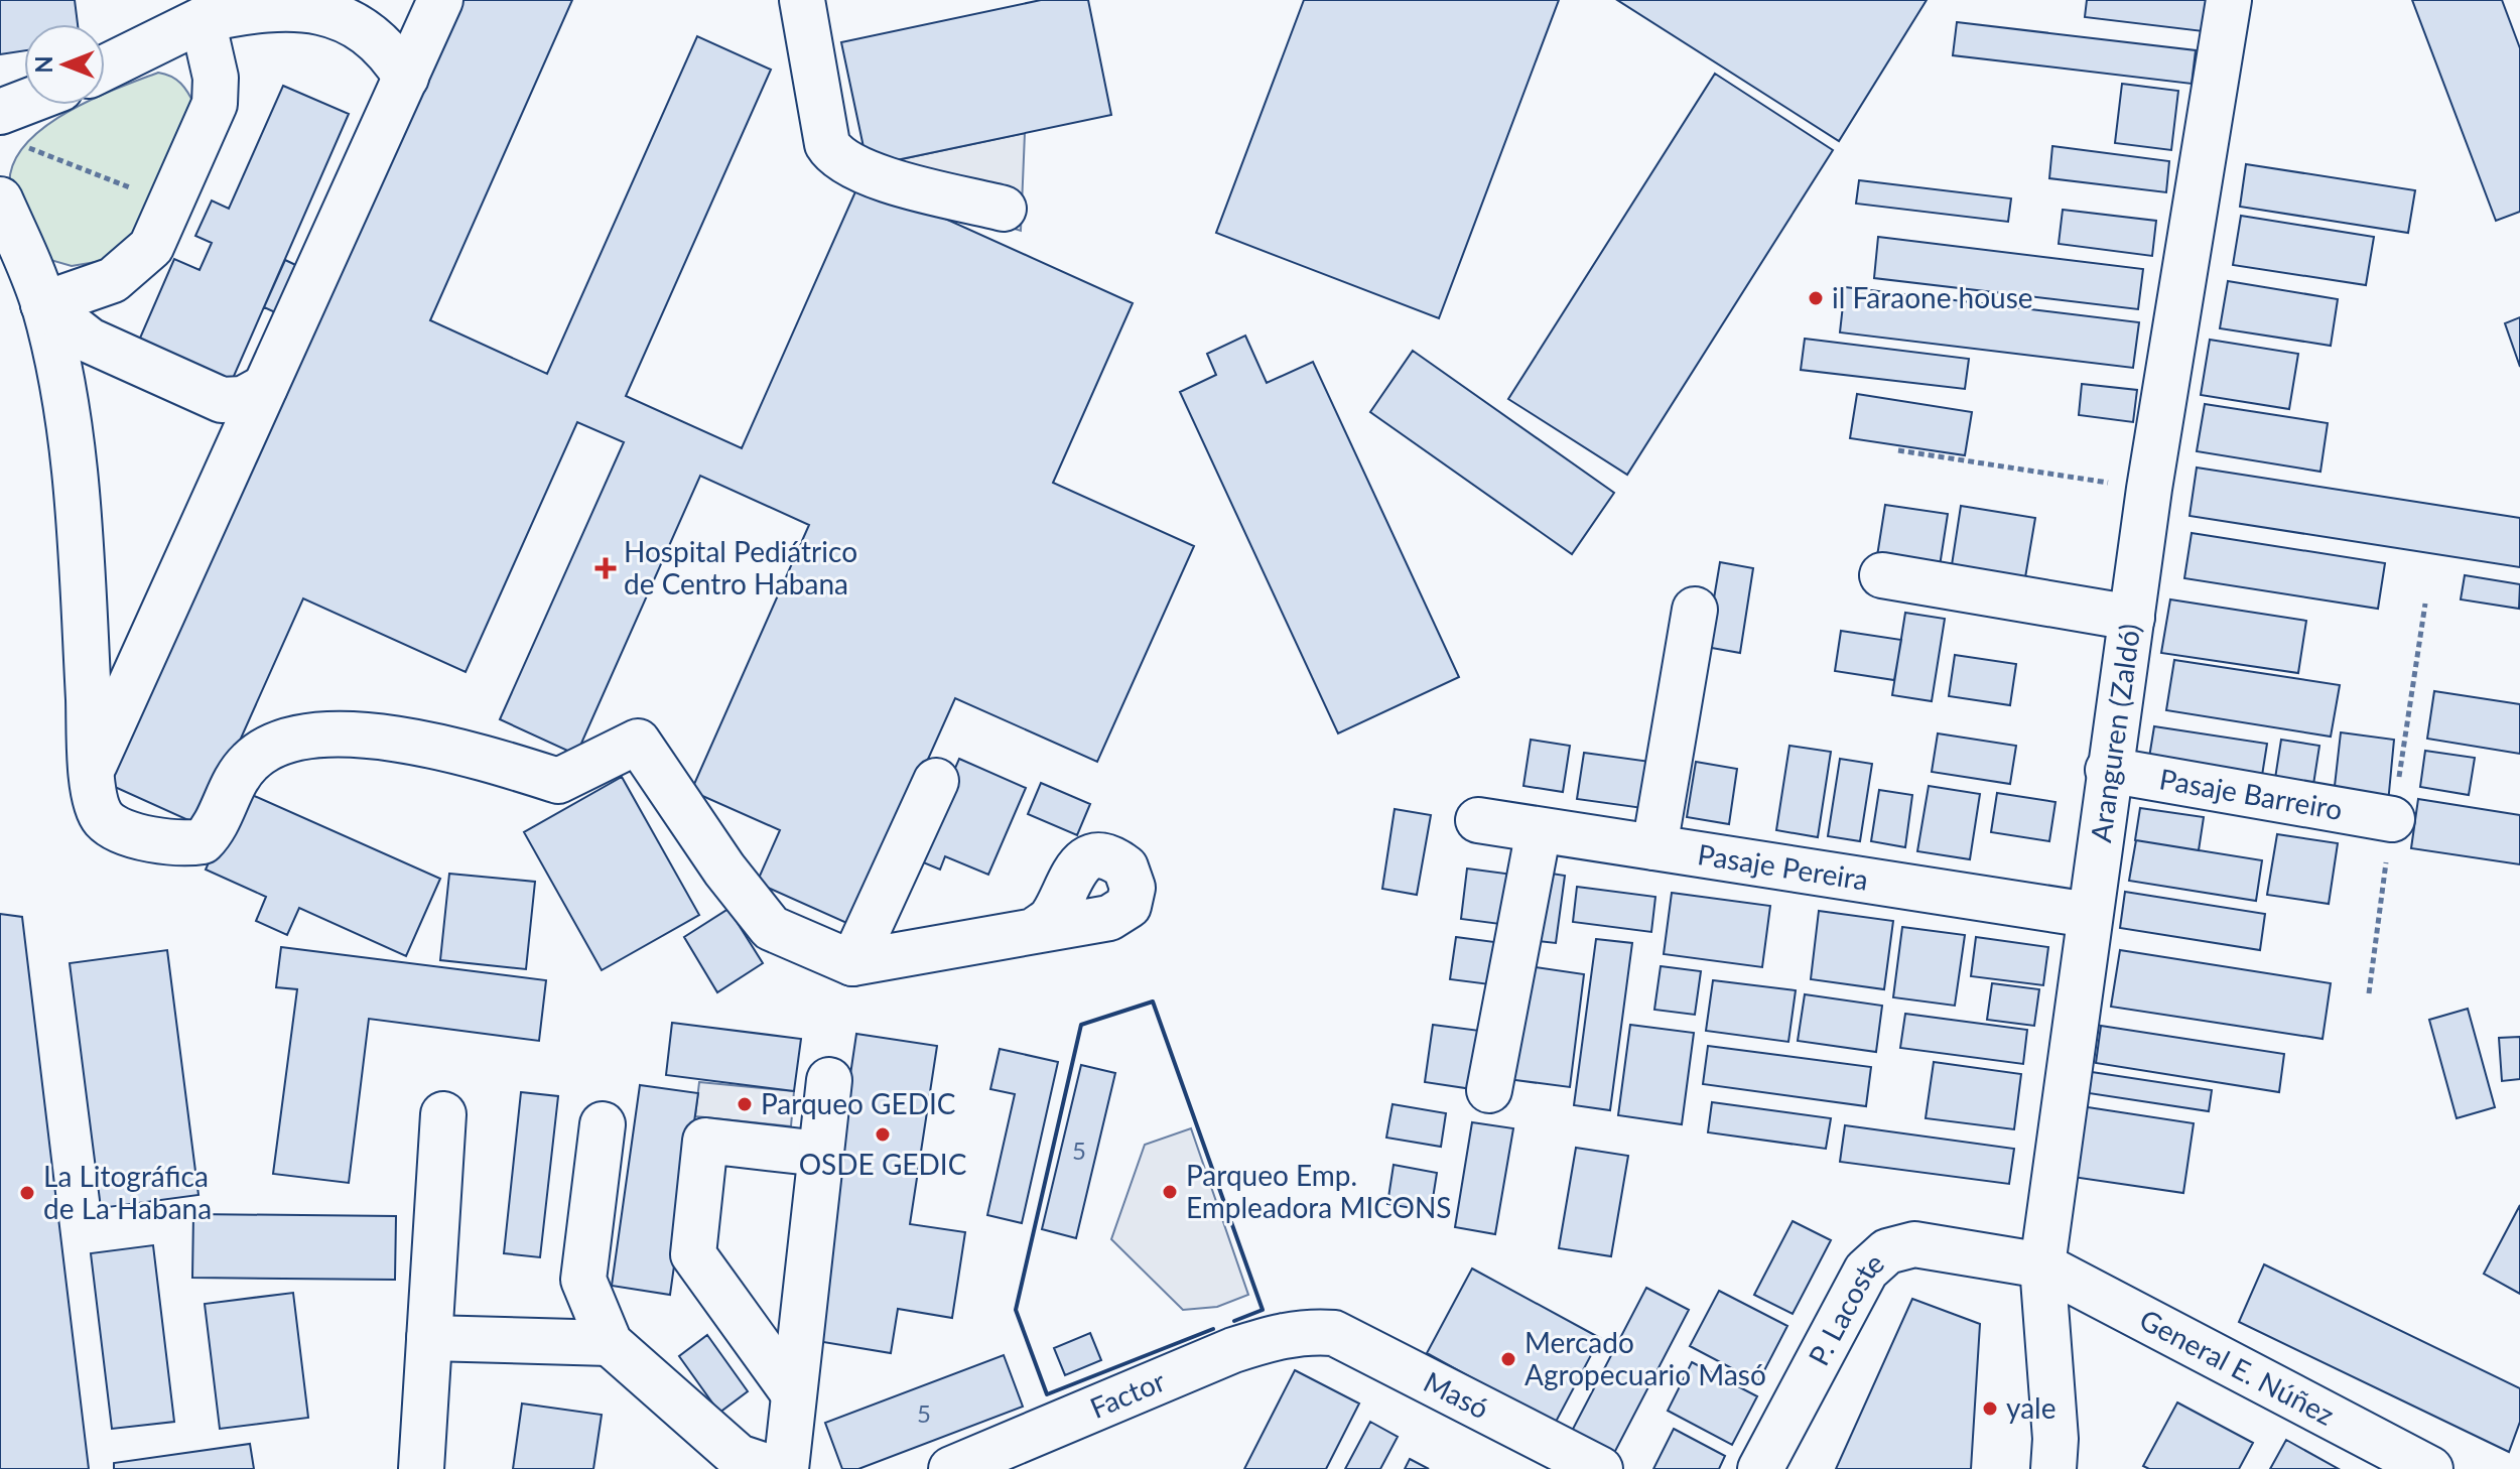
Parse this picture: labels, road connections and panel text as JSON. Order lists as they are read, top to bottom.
{
  "streets": {
    "street": [
      "Aranguren (Zaldó)",
      "Pasaje Barreiro",
      "Pasaje Pereira",
      "P. Lacoste",
      "General E. Núñez",
      "Factor",
      "Masó"
    ]
  },
  "crossings": [
    ["Aranguren (Zaldó)", "Pasaje Barreiro"],
    ["Aranguren (Zaldó)", "Pasaje Pereira"],
    ["Aranguren (Zaldó)", "P. Lacoste"],
    ["Aranguren (Zaldó)", "General E. Núñez"],
    ["P. Lacoste", "General E. Núñez"],
    ["Factor", "Masó"]
  ],
  "places": {
    "other": [
      "il Faraone house",
      "Parqueo GEDIC",
      "OSDE GEDIC",
      "Parqueo Emp. Empleadora MICONS",
      "La Litográfica de La Habana",
      "Mercado Agropecuario Masó",
      "yale"
    ],
    "health": ["Hospital Pediátrico de Centro Habana"]
  },
  "house_numbers": ["5", "5"],
  "north": "left"
}
